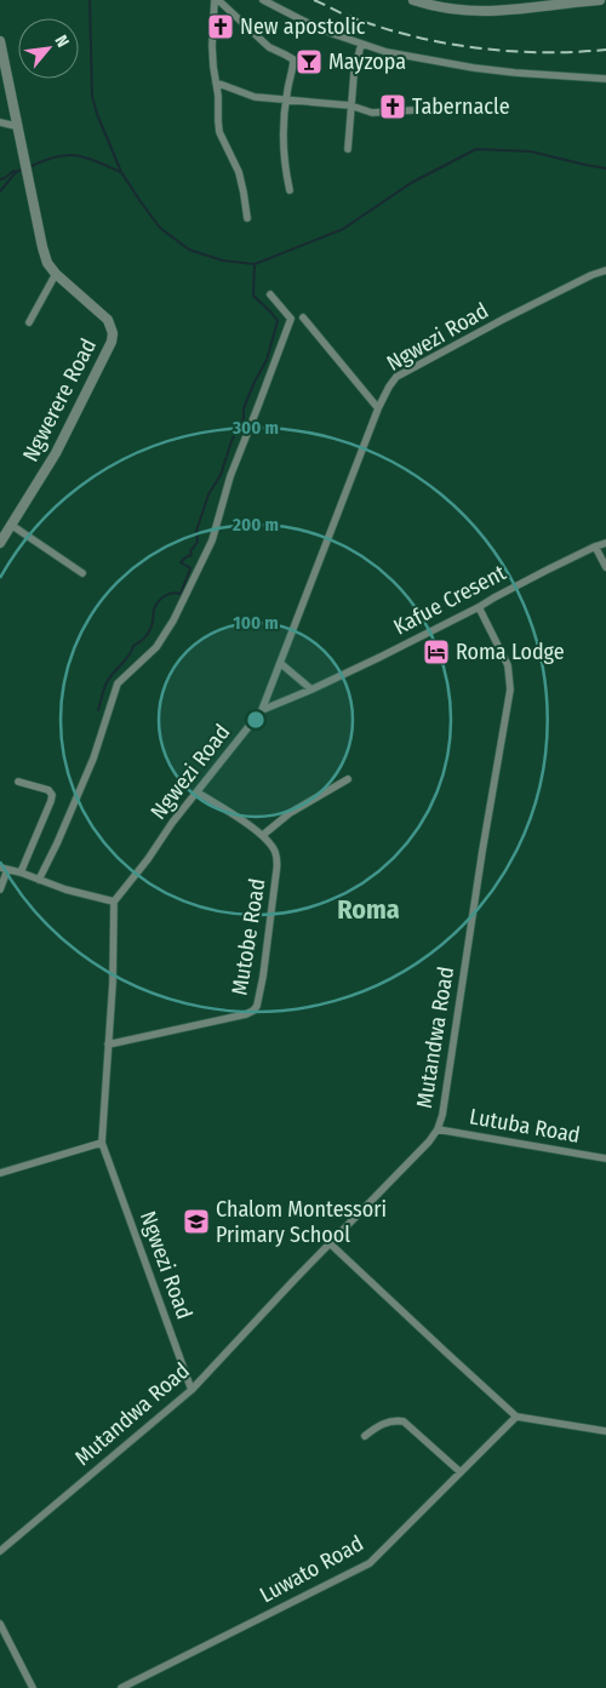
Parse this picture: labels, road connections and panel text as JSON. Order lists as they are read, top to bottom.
{
  "streets": {
    "street": [
      "Ngwezi Road",
      "Ngwerere Road",
      "Kafue Cresent",
      "Mutobe Road",
      "Mutandwa Road",
      "Lutuba Road",
      "Luwato Road"
    ]
  },
  "crossings": [
    ["Ngwezi Road", "Kafue Cresent"],
    ["Ngwezi Road", "Mutobe Road"],
    ["Ngwezi Road", "Mutandwa Road"],
    ["Kafue Cresent", "Mutandwa Road"],
    ["Mutandwa Road", "Lutuba Road"]
  ],
  "districts": ["Roma"],
  "places": {
    "church": ["New apostolic", "Tabernacle"],
    "bar": ["Mayzopa"],
    "hotel": ["Roma Lodge"],
    "school or university": ["Chalom Montessori Primary School"]
  },
  "north": "top right",
  "rings": ["300 m", "200 m", "100 m"]
}
